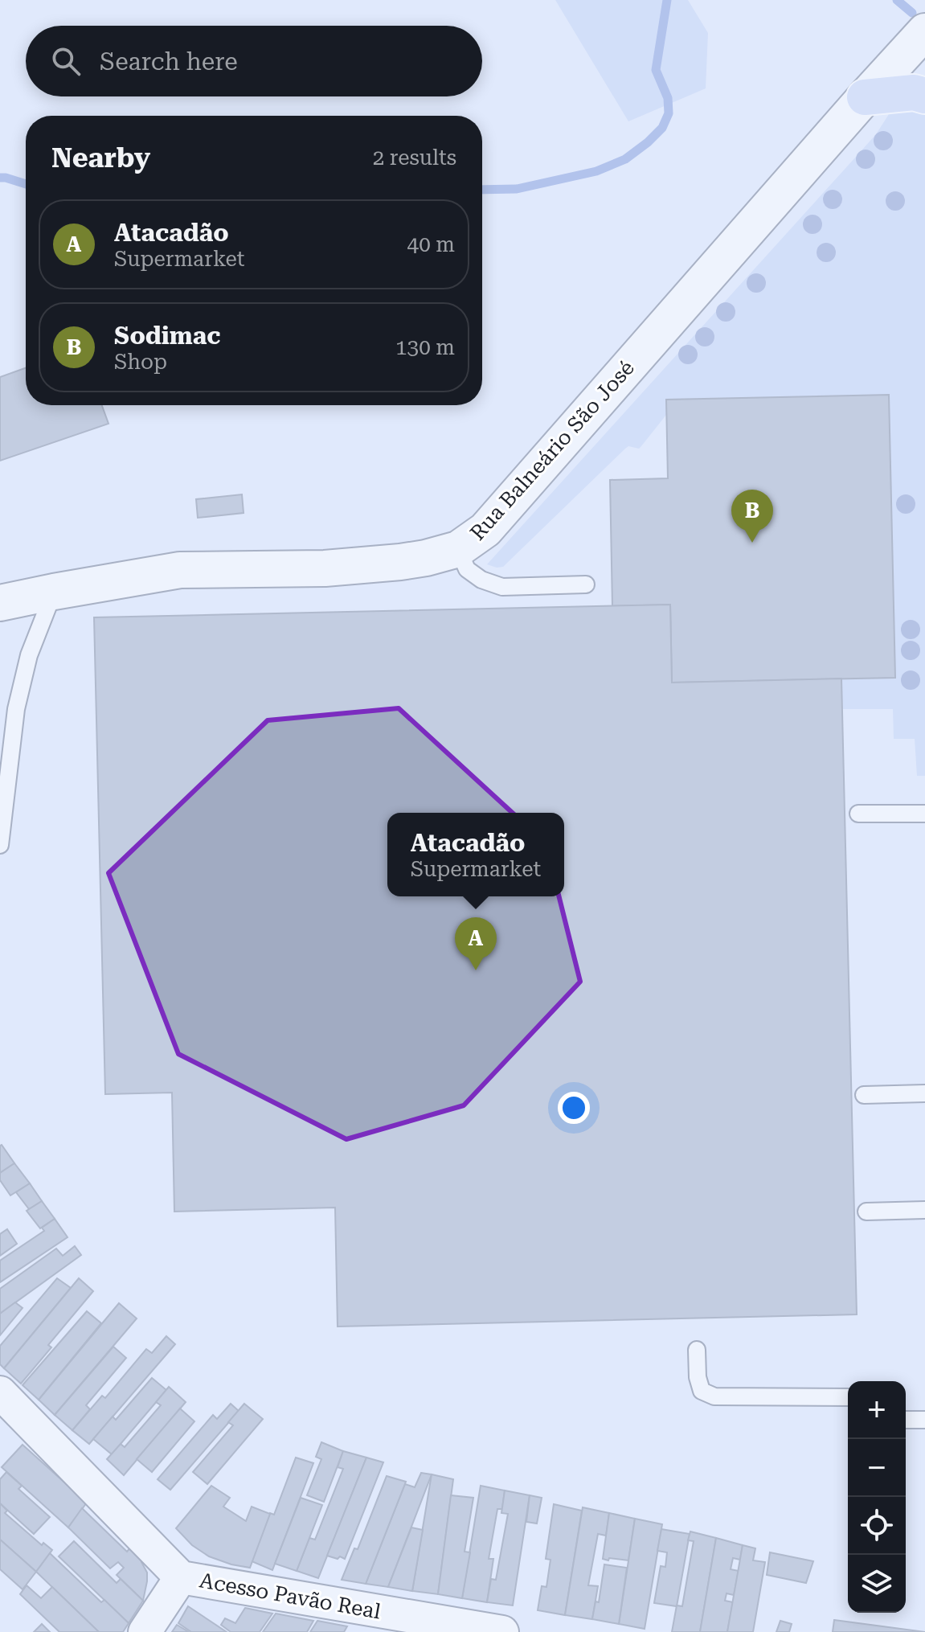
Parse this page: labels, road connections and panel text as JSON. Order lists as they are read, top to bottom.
{
  "streets": {
    "street": ["Rua Balneário São José", "Acesso Pavão Real"]
  },
  "page": {
    "search": "Search here",
    "heading": ["Nearby", "2 results"],
    "list": [
      {
        "mark": "A",
        "name": "Atacadão",
        "note": "Supermarket",
        "value": "40 m"
      },
      {
        "mark": "B",
        "name": "Sodimac",
        "note": "Shop",
        "value": "130 m"
      }
    ],
    "pins": ["B", "A"],
    "popup": ["Atacadão", "Supermarket"],
    "map_buttons": ["+", "−"]
  }
}
